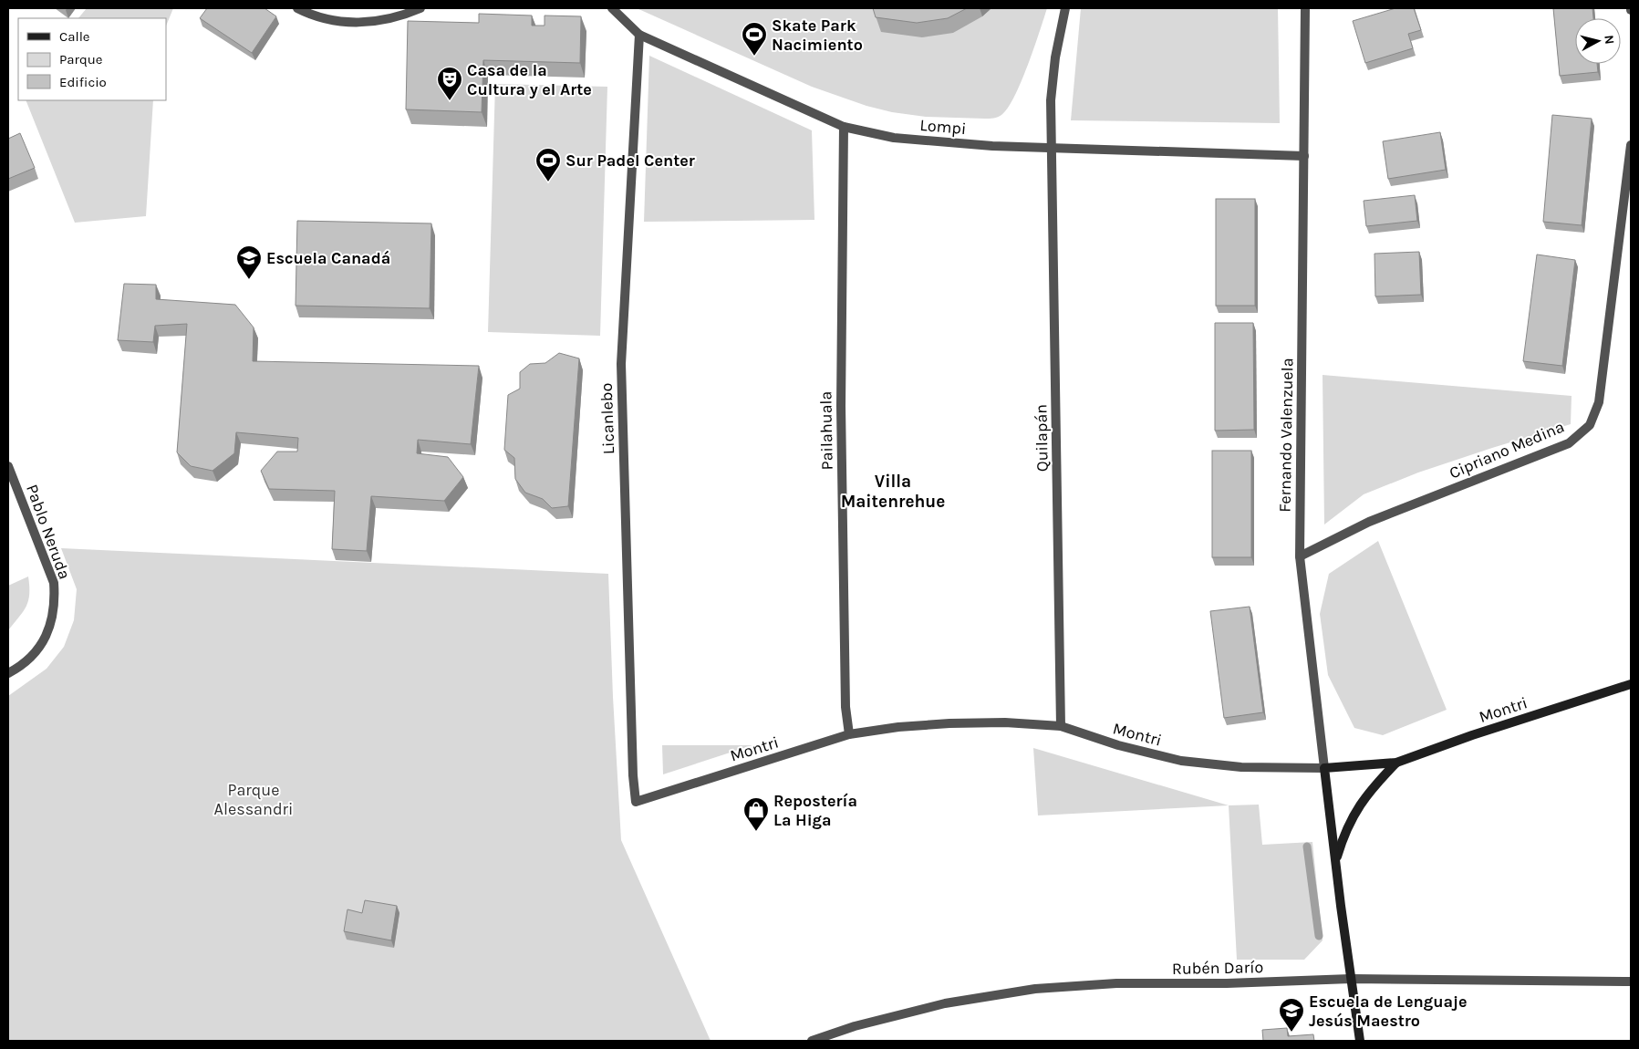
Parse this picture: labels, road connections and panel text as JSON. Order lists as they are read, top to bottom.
{
  "streets": {
    "street": [
      "Lompi",
      "Licanlebo",
      "Pailahuala",
      "Fernando Valenzuela",
      "Quilapán",
      "Cipriano Medina",
      "Pablo Neruda",
      "Montri",
      "Rubén Darío"
    ]
  },
  "crossings": [
    ["Lompi", "Licanlebo"],
    ["Lompi", "Pailahuala"],
    ["Lompi", "Fernando Valenzuela"],
    ["Lompi", "Quilapán"],
    ["Licanlebo", "Montri"],
    ["Pailahuala", "Montri"],
    ["Fernando Valenzuela", "Cipriano Medina"],
    ["Fernando Valenzuela", "Montri"],
    ["Fernando Valenzuela", "Rubén Darío"],
    ["Quilapán", "Montri"]
  ],
  "districts": ["Villa Maitenrehue"],
  "parks": ["Parque Alessandri"],
  "places": {
    "sports": ["Skate Park Nacimiento", "Sur Padel Center"],
    "theatre": ["Casa de la Cultura y el Arte"],
    "school or university": ["Escuela Canadá", "Escuela de Lenguaje Jesús Maestro"],
    "shop": ["Repostería La Higa"]
  },
  "legend": ["Calle", "Parque", "Edificio"],
  "north": "right"
}
